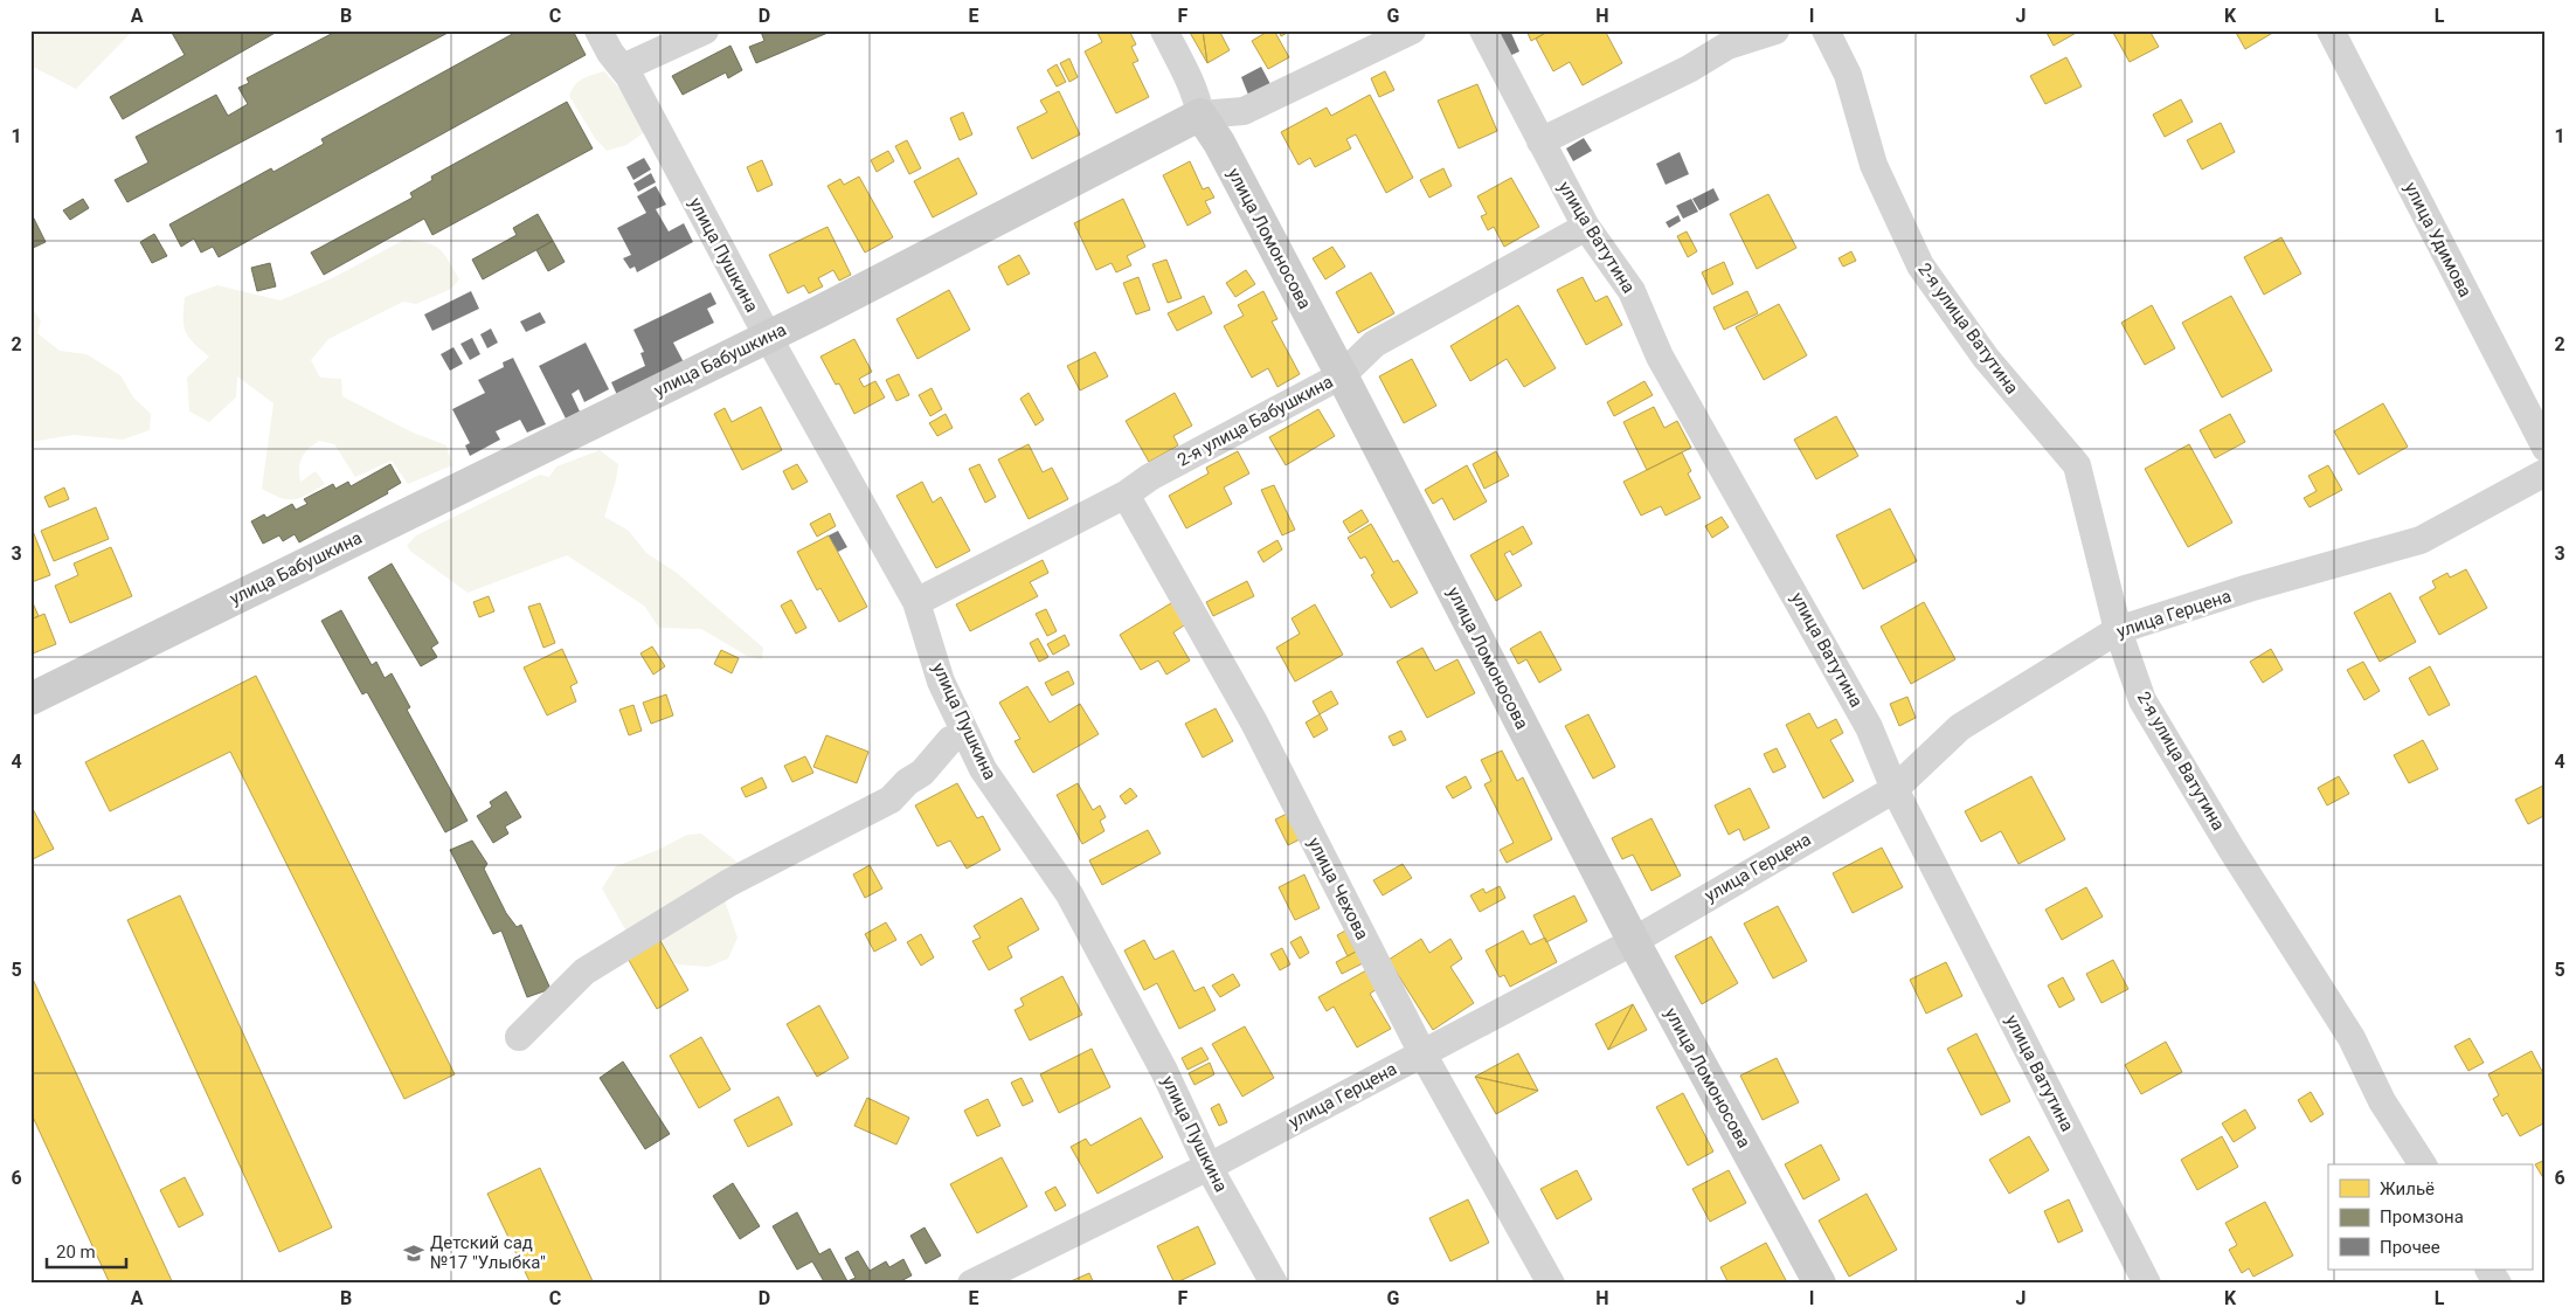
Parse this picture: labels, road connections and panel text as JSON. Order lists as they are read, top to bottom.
{
  "streets": {
    "street": [
      "улица Ватутина",
      "улица Ломоносова",
      "улица Удимова",
      "улица Пушкина",
      "2-я улица Ватутина",
      "улица Бабушкина",
      "2-я улица Бабушкина",
      "улица Герцена",
      "улица Чехова"
    ]
  },
  "crossings": [
    ["улица Ватутина", "2-я улица Бабушкина"],
    ["улица Ватутина", "улица Герцена"],
    ["улица Ломоносова", "улица Бабушкина"],
    ["улица Ломоносова", "2-я улица Бабушкина"],
    ["улица Ломоносова", "улица Герцена"],
    ["улица Пушкина", "улица Бабушкина"],
    ["улица Пушкина", "2-я улица Бабушкина"],
    ["улица Пушкина", "улица Герцена"],
    ["2-я улица Ватутина", "улица Герцена"],
    ["2-я улица Бабушкина", "улица Чехова"],
    ["улица Герцена", "улица Чехова"]
  ],
  "places": {
    "school or university": ["Детский сад №17 \"Улыбка\""]
  },
  "legend": ["Жильё", "Промзона", "Прочее"],
  "scale_bar": "20 m",
  "grid": {
    "columns": [
      "A",
      "B",
      "C",
      "D",
      "E",
      "F",
      "G",
      "H",
      "I",
      "J",
      "K",
      "L"
    ],
    "rows": [
      "1",
      "2",
      "3",
      "4",
      "5",
      "6"
    ]
  }
}
